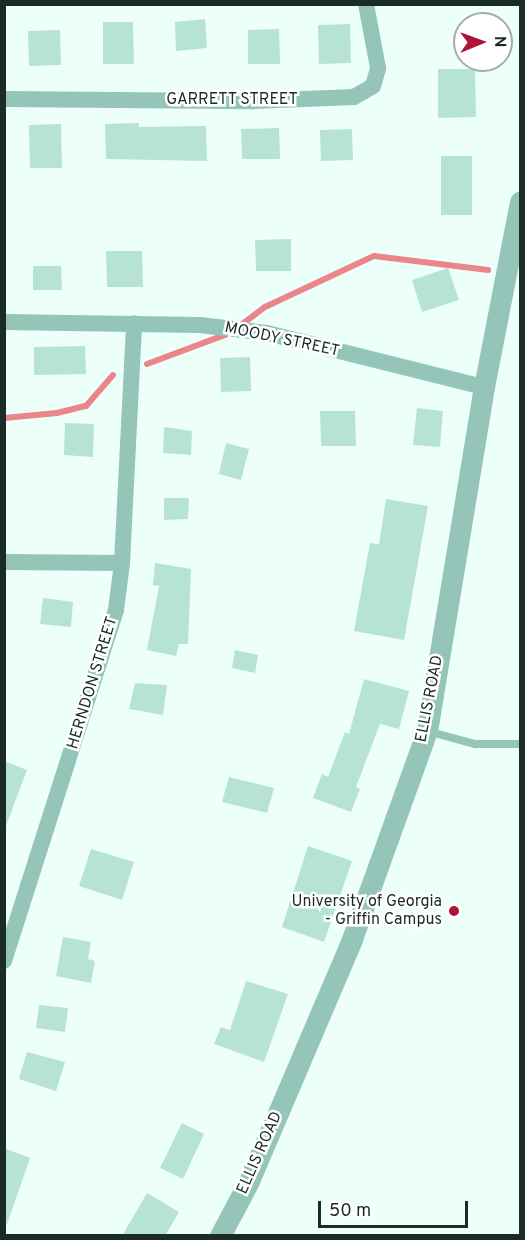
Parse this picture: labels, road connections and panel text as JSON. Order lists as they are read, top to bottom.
{
  "streets": {
    "street": [
      "GARRETT STREET",
      "MOODY STREET",
      "HERNDON STREET",
      "ELLIS ROAD"
    ]
  },
  "crossings": [
    ["MOODY STREET", "HERNDON STREET"],
    ["MOODY STREET", "ELLIS ROAD"]
  ],
  "places": ["University of Georgia - Griffin Campus"],
  "scale_bar": "50 m",
  "north": "right"
}
